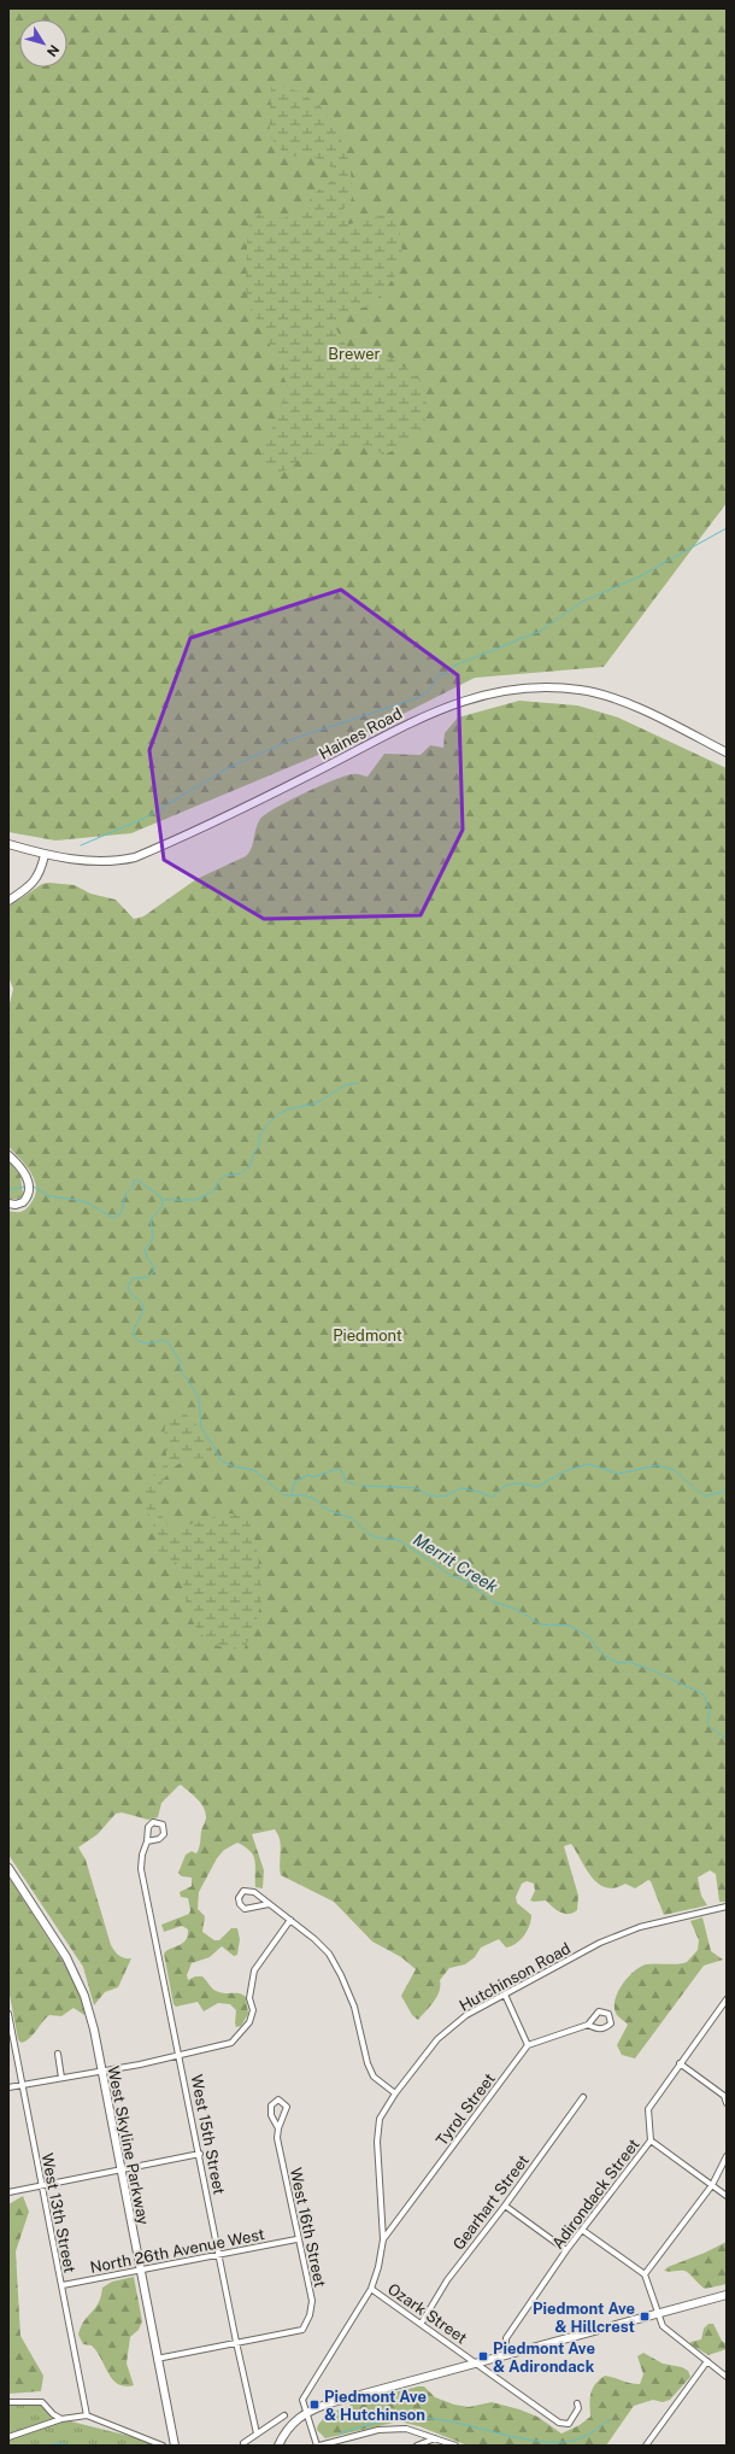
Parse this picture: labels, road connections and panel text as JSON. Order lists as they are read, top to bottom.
{
  "streets": {
    "main road": ["Haines Road", "West Skyline Parkway"],
    "street": [
      "Hutchinson Road",
      "Tyrol Street",
      "West 15th Street",
      "Adirondack Street",
      "Gearhart Street",
      "West 13th Street",
      "West 16th Street",
      "North 26th Avenue West",
      "Ozark Street"
    ]
  },
  "crossings": [
    ["Hutchinson Road", "Tyrol Street"],
    ["Hutchinson Road", "Ozark Street"],
    ["West 15th Street", "West 16th Street"],
    ["West 15th Street", "North 26th Avenue West"],
    ["West Skyline Parkway", "North 26th Avenue West"],
    ["Gearhart Street", "Ozark Street"],
    ["West 13th Street", "North 26th Avenue West"],
    ["West 16th Street", "North 26th Avenue West"]
  ],
  "water": ["Merrit Creek"],
  "parks": ["Brewer", "Piedmont"],
  "places": {
    "transit": ["Piedmont Ave & Hillcrest", "Piedmont Ave & Adirondack", "Piedmont Ave & Hutchinson"]
  },
  "north": "bottom right"
}
